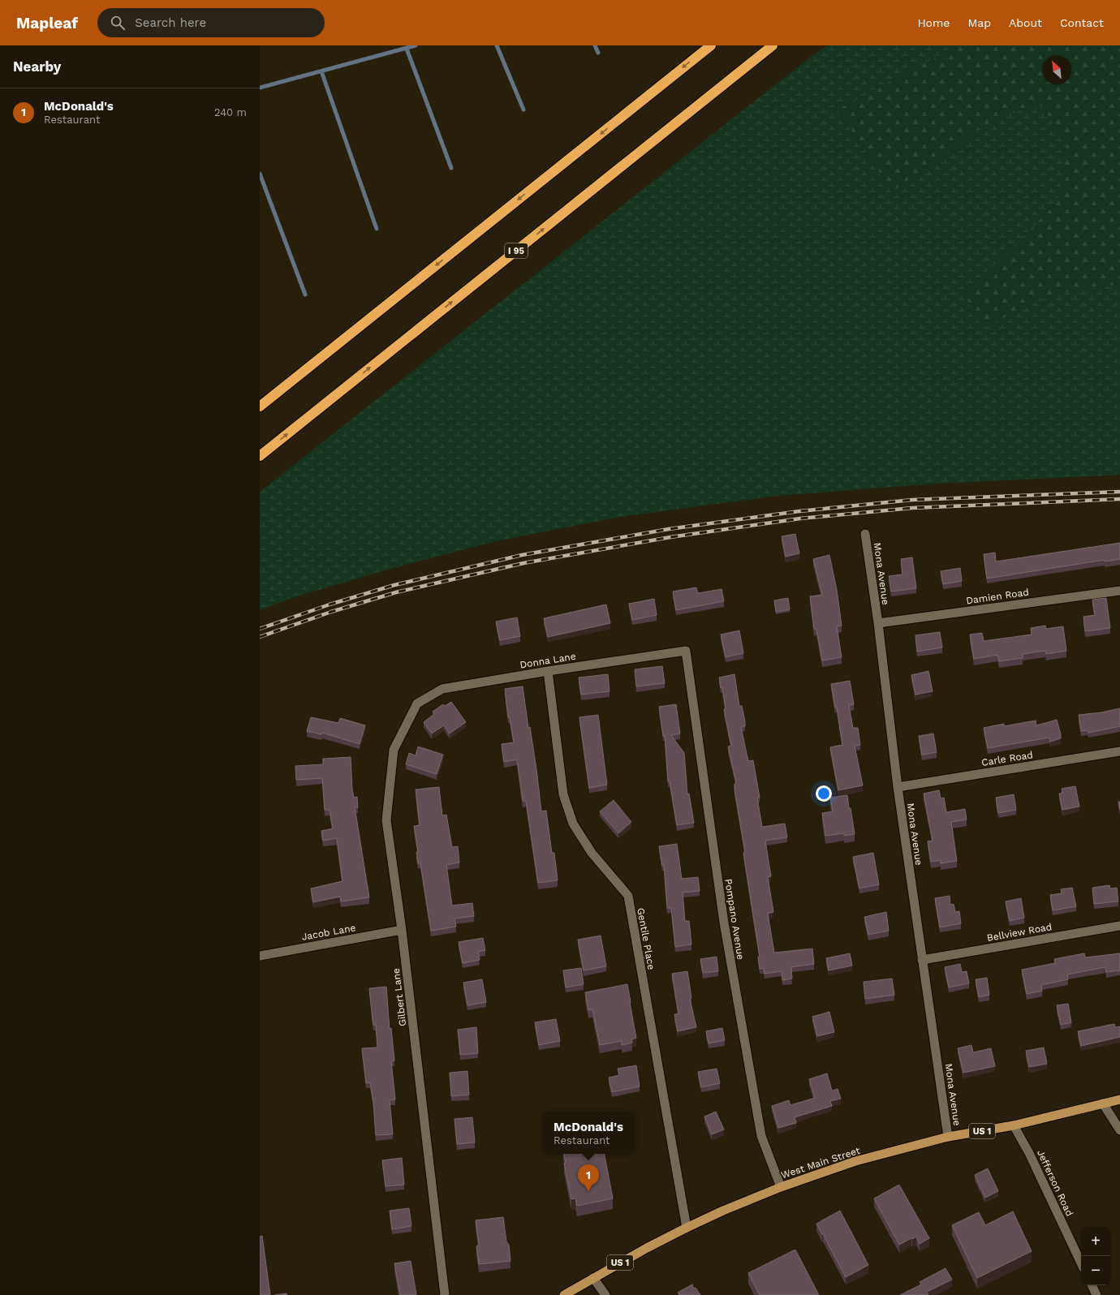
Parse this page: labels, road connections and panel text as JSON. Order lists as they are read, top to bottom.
{
  "streets": {
    "highway": ["I 95"],
    "main road": ["US 1", "West Main Street"],
    "street": [
      "Mona Avenue",
      "Damien Road",
      "Donna Lane",
      "Carle Road",
      "Pompano Avenue",
      "Jacob Lane",
      "Bellview Road",
      "Gentile Place",
      "Gilbert Lane",
      "Jefferson Road"
    ]
  },
  "crossings": [
    ["Mona Avenue", "Damien Road"],
    ["Mona Avenue", "Carle Road"],
    ["Mona Avenue", "Bellview Road"],
    ["Mona Avenue", "West Main Street"],
    ["Donna Lane", "Pompano Avenue"],
    ["Donna Lane", "Gentile Place"],
    ["Donna Lane", "Gilbert Lane"],
    ["Pompano Avenue", "West Main Street"],
    ["Jacob Lane", "Gilbert Lane"],
    ["Gentile Place", "West Main Street"],
    ["West Main Street", "Jefferson Road"]
  ],
  "north": "top left",
  "page": {
    "header": "Mapleaf",
    "search": "Search here",
    "nav": [
      "Home",
      "Map",
      "About",
      "Contact"
    ],
    "heading": "Nearby",
    "list": [
      {
        "mark": "1",
        "name": "McDonald's",
        "note": "Restaurant",
        "value": "240 m"
      }
    ],
    "popup": ["McDonald's", "Restaurant"],
    "pins": "1",
    "map_buttons": ["+", "−"]
  }
}
